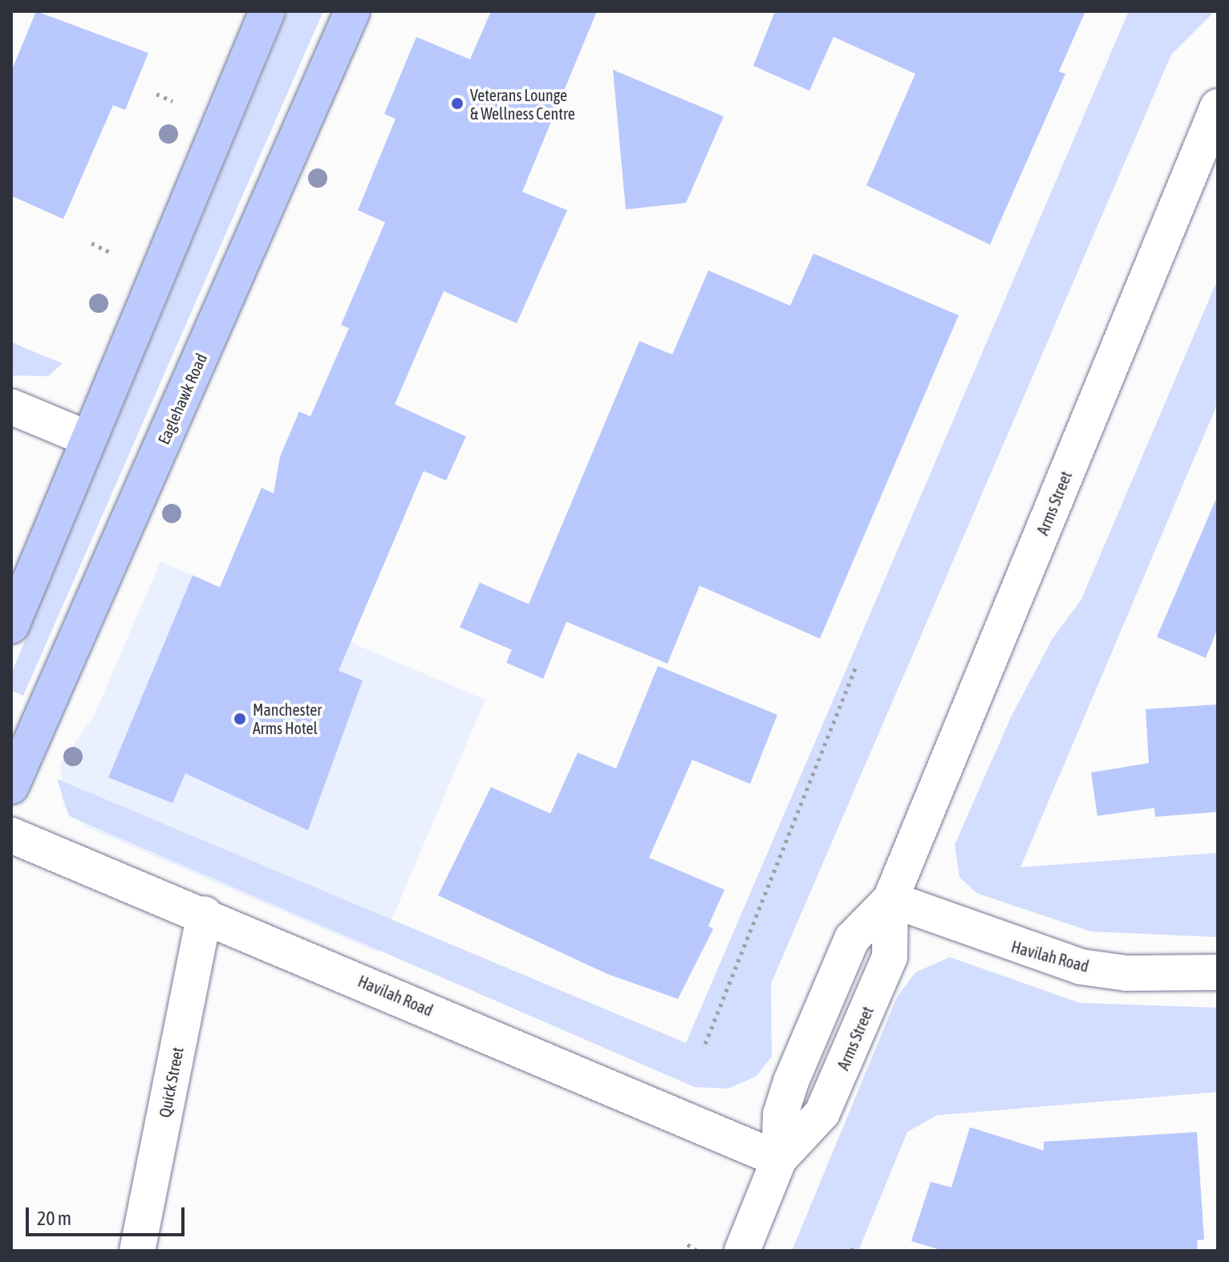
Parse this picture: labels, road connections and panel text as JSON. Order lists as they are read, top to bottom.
{
  "streets": {
    "main road": ["Eaglehawk Road"],
    "street": ["Arms Street", "Havilah Road", "Quick Street"]
  },
  "crossings": [
    ["Arms Street", "Havilah Road"],
    ["Havilah Road", "Quick Street"]
  ],
  "places": ["Veterans Lounge & Wellness Centre", "Manchester Arms Hotel"],
  "scale_bar": "20 m"
}
